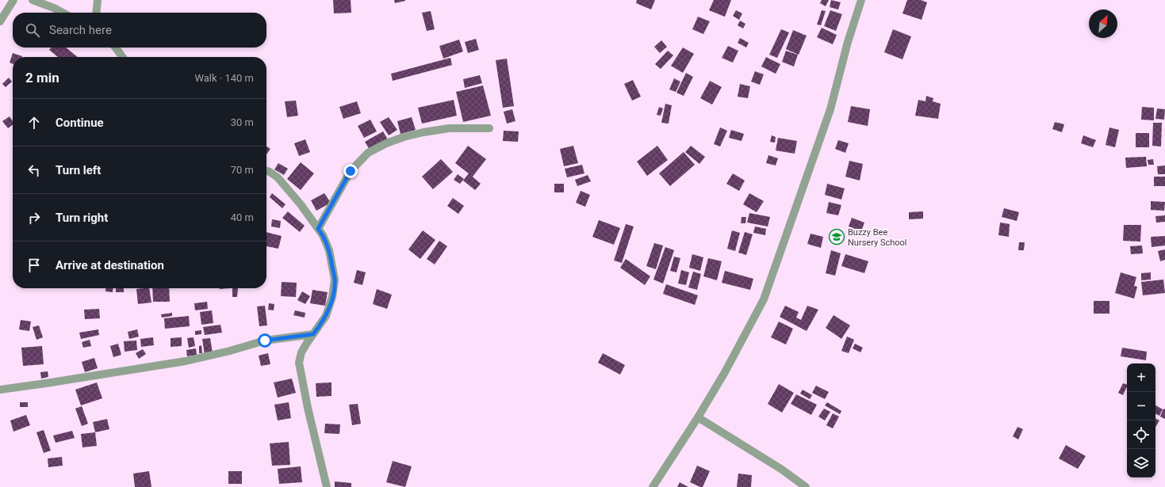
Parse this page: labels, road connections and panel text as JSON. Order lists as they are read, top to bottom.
{
  "places": {
    "school or university": ["Buzzy Bee Nursery School"]
  },
  "north": "top right",
  "page": {
    "search": "Search here",
    "heading": ["2 min", "Walk · 140 m"],
    "list": [
      ["Continue", "30 m"],
      ["Turn left", "70 m"],
      ["Turn right", "40 m"],
      "Arrive at destination"
    ],
    "map_buttons": ["+", "−"]
  }
}
